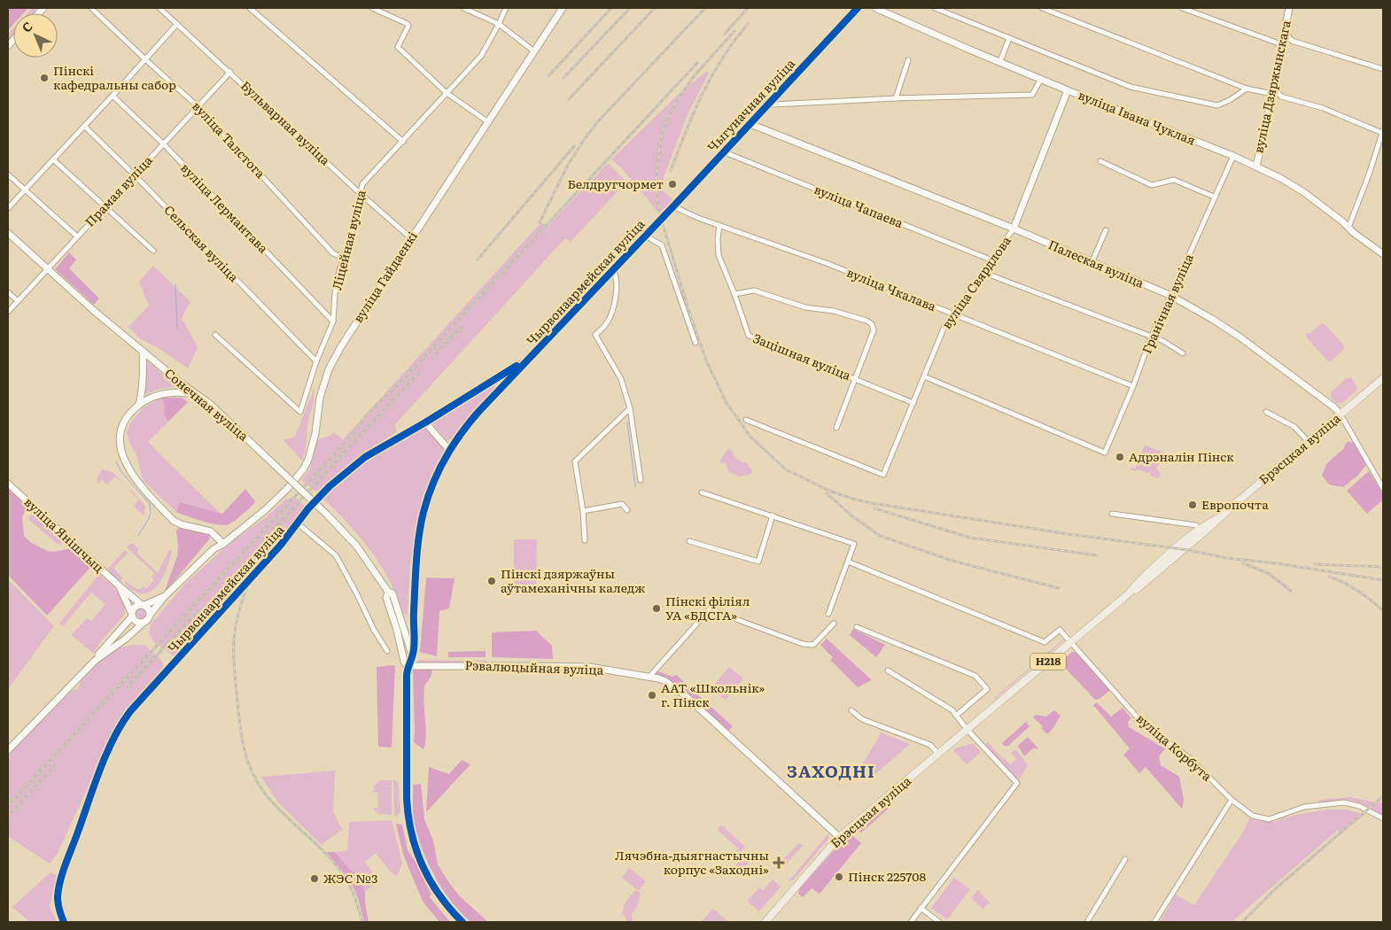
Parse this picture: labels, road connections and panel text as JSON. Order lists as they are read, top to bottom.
{
  "streets": {
    "main road": ["Брэсцкая вуліца", "Н218"],
    "street": [
      "вуліца Дзяржынскага",
      "Чыгуначная вуліца",
      "вуліца Івана Чуклая",
      "Бульварная вуліца",
      "вуліца Талстога",
      "Прамая вуліца",
      "вуліца Чапаева",
      "вуліца Лермантава",
      "Ліцейная вуліца",
      "Сельская вуліца",
      "Палеская вуліца",
      "вуліца Гайдаенкі",
      "Чырвонаармейская вуліца",
      "вуліца Свярдлова",
      "вуліца Чкалава",
      "Гранічная вуліца",
      "Зацішная вуліца",
      "Сонечная вуліца",
      "вуліца Янішчыц",
      "Рэвалюцыйная вуліца",
      "вуліца Корбута"
    ]
  },
  "crossings": [
    ["вуліца Дзяржынскага", "вуліца Івана Чуклая"],
    ["Чыгуначная вуліца", "вуліца Чапаева"],
    ["Чыгуначная вуліца", "Палеская вуліца"],
    ["Чыгуначная вуліца", "Чырвонаармейская вуліца"],
    ["Чыгуначная вуліца", "вуліца Чкалава"],
    ["вуліца Івана Чуклая", "вуліца Свярдлова"],
    ["вуліца Івана Чуклая", "Гранічная вуліца"],
    ["Бульварная вуліца", "Прамая вуліца"],
    ["Бульварная вуліца", "Ліцейная вуліца"],
    ["Бульварная вуліца", "вуліца Гайдаенкі"],
    ["вуліца Талстога", "Прамая вуліца"],
    ["вуліца Талстога", "Ліцейная вуліца"],
    ["Прамая вуліца", "вуліца Лермантава"],
    ["Прамая вуліца", "Сельская вуліца"],
    ["Прамая вуліца", "Сонечная вуліца"],
    ["вуліца Чапаева", "вуліца Свярдлова"],
    ["вуліца Лермантава", "Ліцейная вуліца"],
    ["Ліцейная вуліца", "Сельская вуліца"],
    ["Палеская вуліца", "вуліца Свярдлова"],
    ["Палеская вуліца", "Гранічная вуліца"],
    ["Палеская вуліца", "Брэсцкая вуліца"],
    ["вуліца Гайдаенкі", "вуліца Янішчыц"],
    ["Чырвонаармейская вуліца", "Сонечная вуліца"],
    ["вуліца Свярдлова", "вуліца Чкалава"],
    ["вуліца Свярдлова", "Гранічная вуліца"],
    ["вуліца Свярдлова", "Зацішная вуліца"],
    ["вуліца Чкалава", "Гранічная вуліца"],
    ["вуліца Чкалава", "Зацішная вуліца"],
    ["Брэсцкая вуліца", "Рэвалюцыйная вуліца"],
    ["Брэсцкая вуліца", "вуліца Корбута"]
  ],
  "districts": ["ЗАХОДНІ"],
  "places": {
    "other": [
      "Пінскі кафедральны сабор",
      "Белдругчормет",
      "Адрэналін Пінск",
      "Европочта",
      "Пінскі дзяржаўны аўтамеханічны каледж",
      "Пінскі філіял УА «БДСГА»",
      "ААТ «Школьнік» г. Пінск",
      "Пінск 225708",
      "ЖЭС №3"
    ],
    "health": ["Лячэбна-дыягнастычны корпус «Заходні»"]
  },
  "north": "top left"
}
